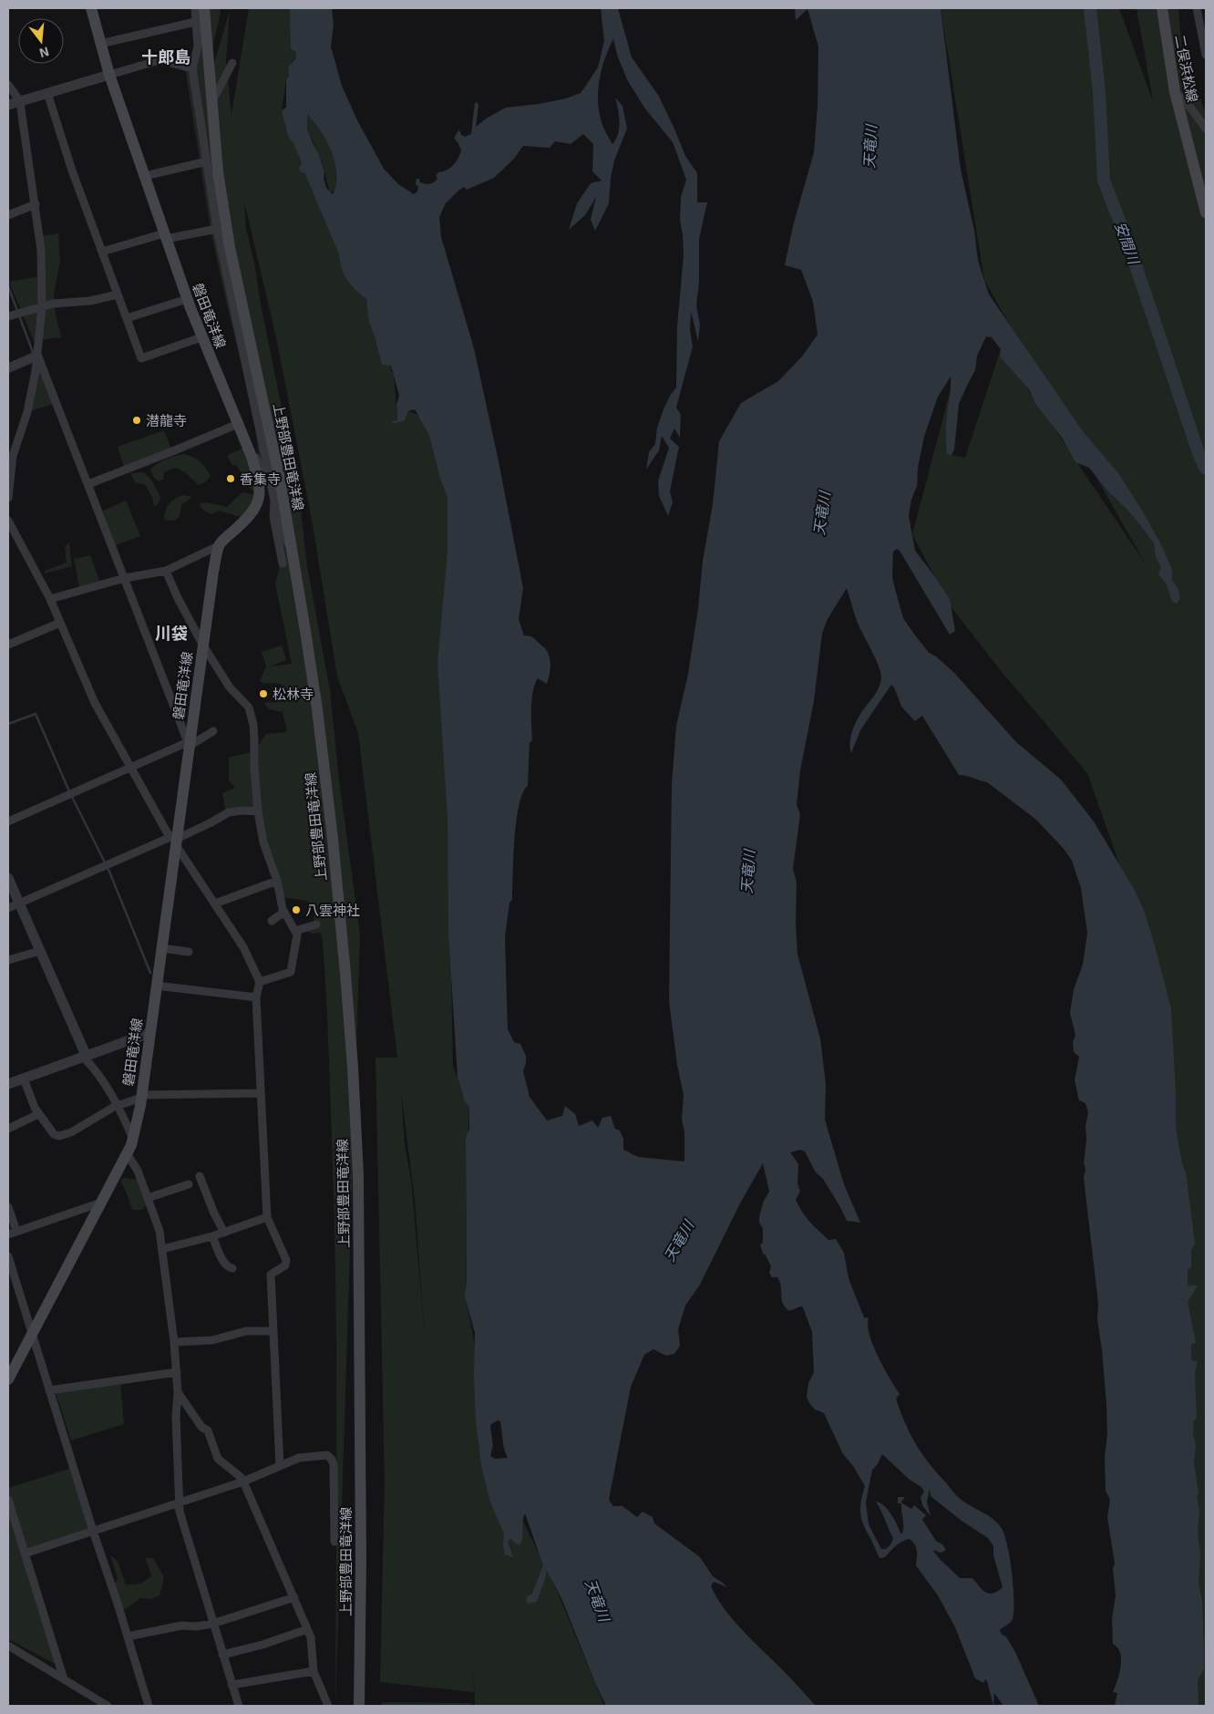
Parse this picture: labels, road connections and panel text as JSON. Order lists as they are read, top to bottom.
{
  "streets": {
    "main road": ["二俣浜松線", "磐田竜洋線", "上野部豊田竜洋線"]
  },
  "districts": ["十郎島", "川袋"],
  "water": ["天竜川", "安間川"],
  "places": [
    "潜龍寺",
    "香集寺",
    "松林寺",
    "八雲神社"
  ],
  "north": "bottom"
}
